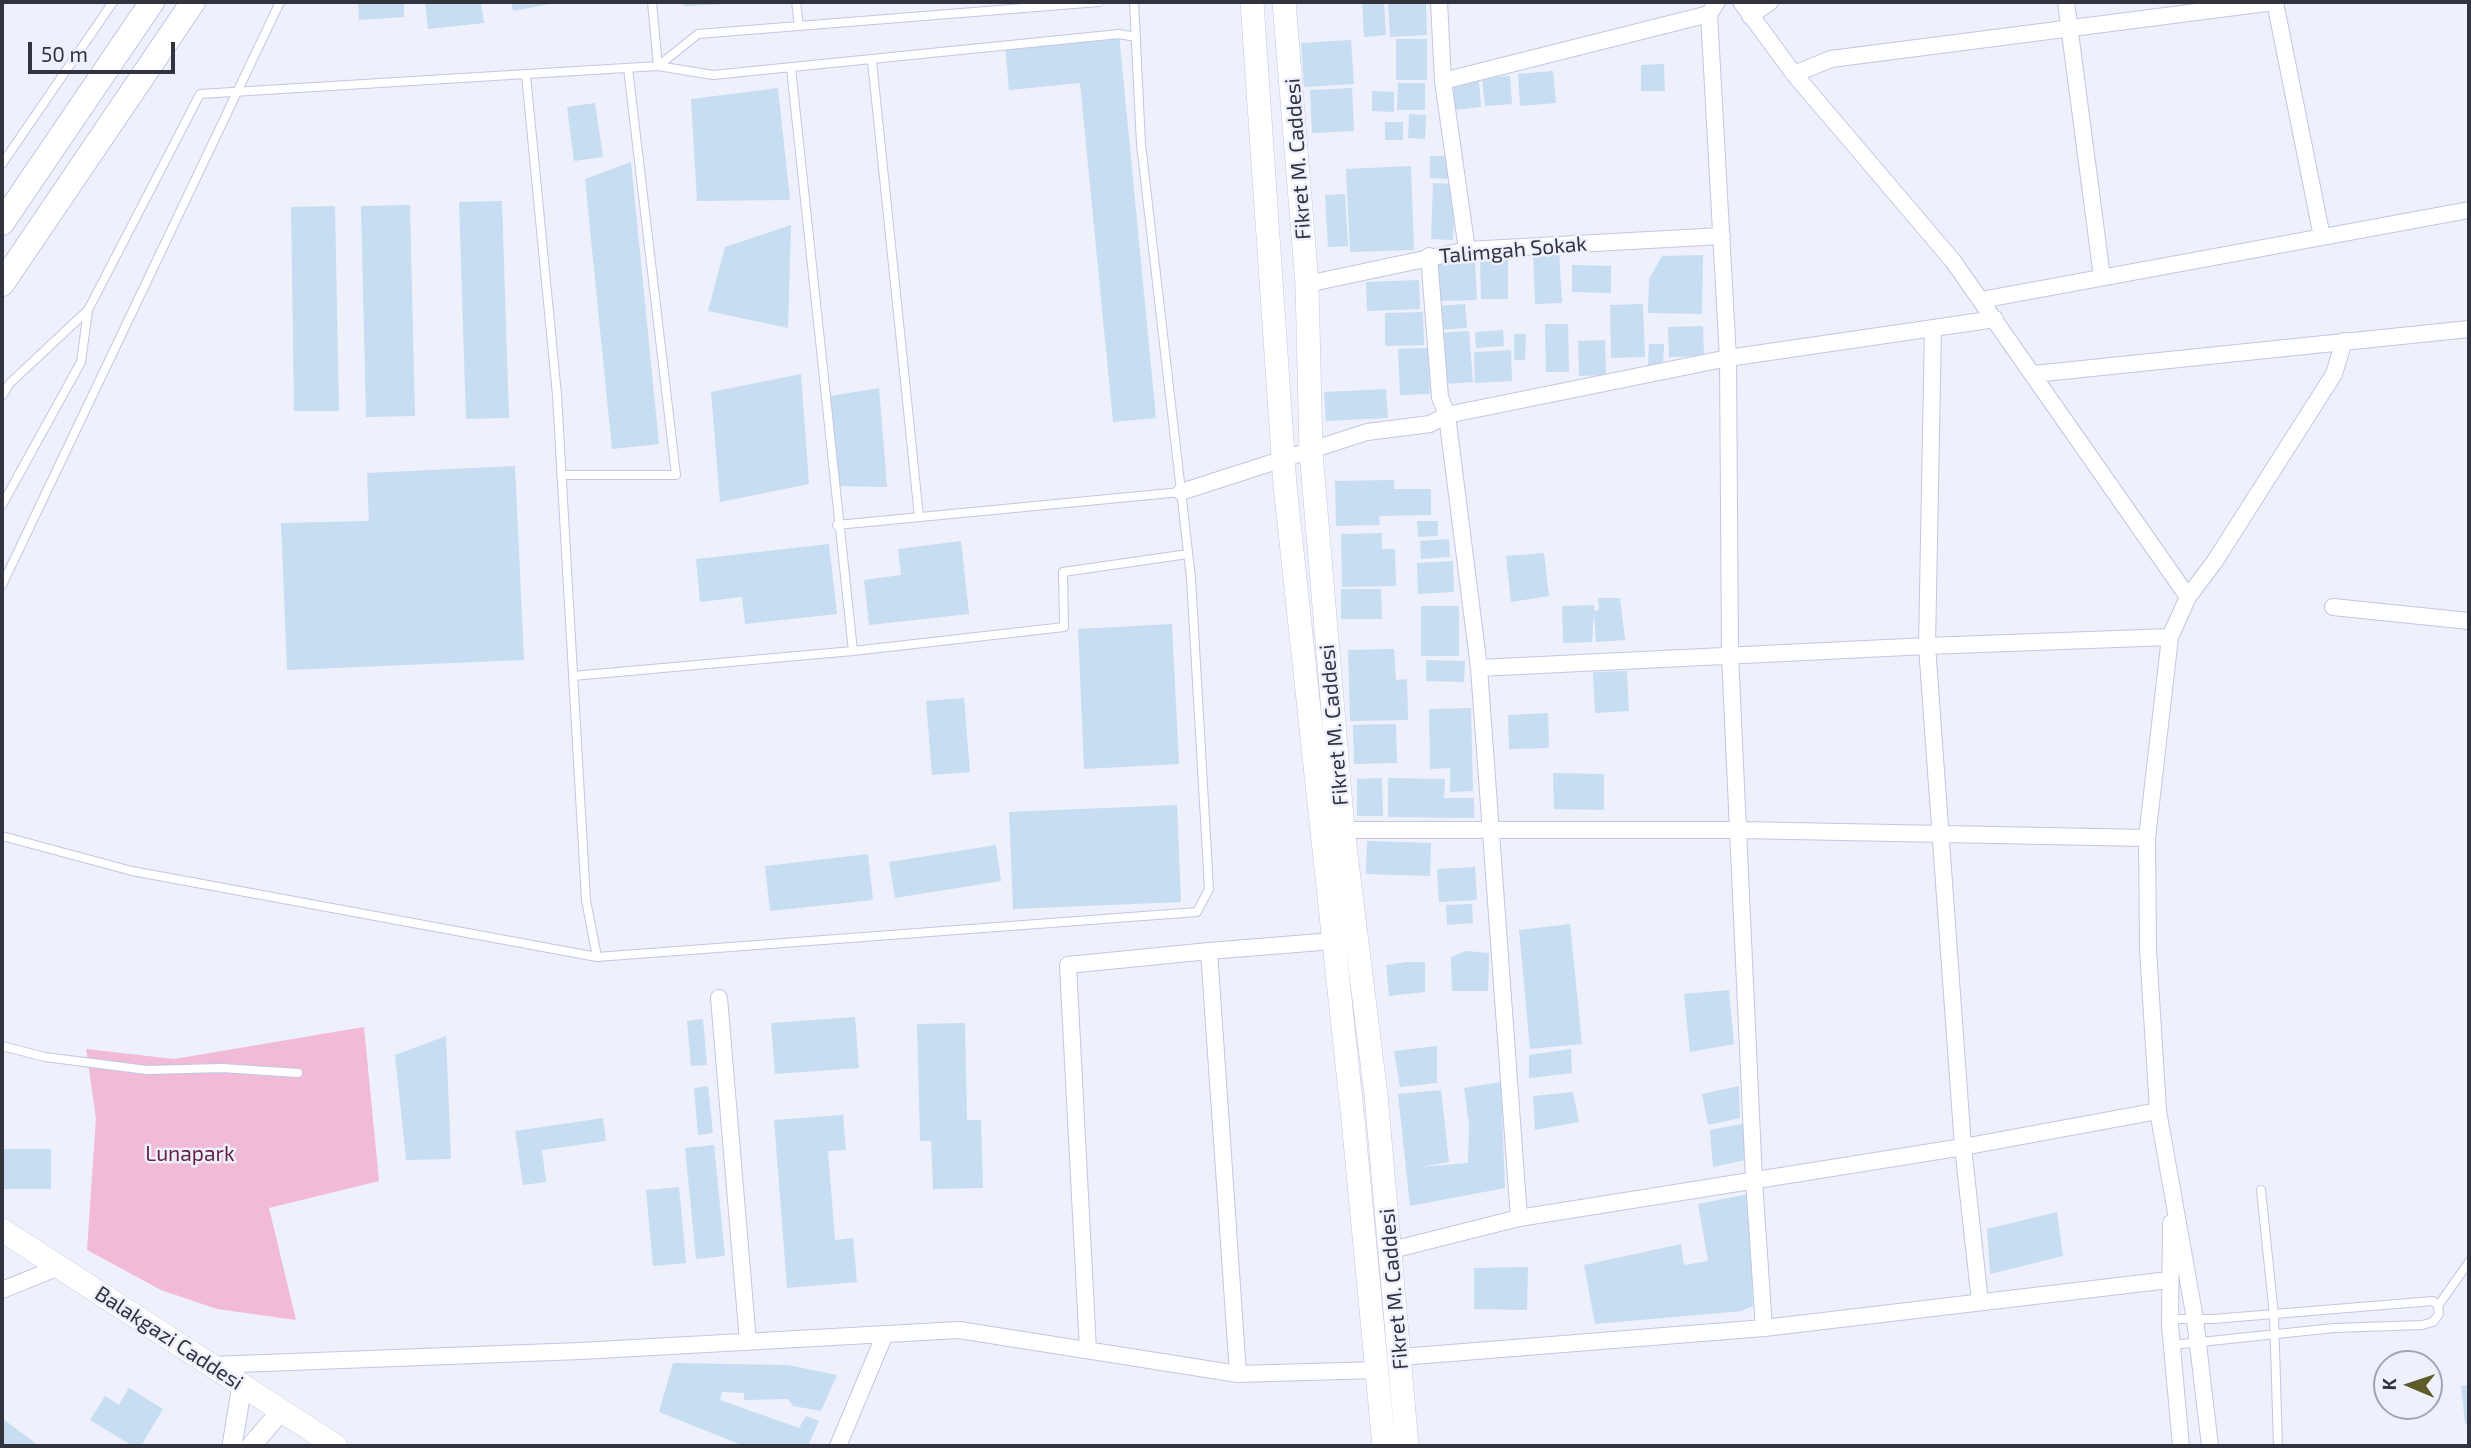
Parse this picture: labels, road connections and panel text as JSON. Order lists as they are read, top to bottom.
{
  "streets": {
    "main road": ["Fikret M. Caddesi", "Balakgazi Caddesi"],
    "street": ["Talimgah Sokak"]
  },
  "crossings": [
    ["Fikret M. Caddesi", "Talimgah Sokak"]
  ],
  "parks": ["Lunapark"],
  "scale_bar": "50 m",
  "north": "left"
}
